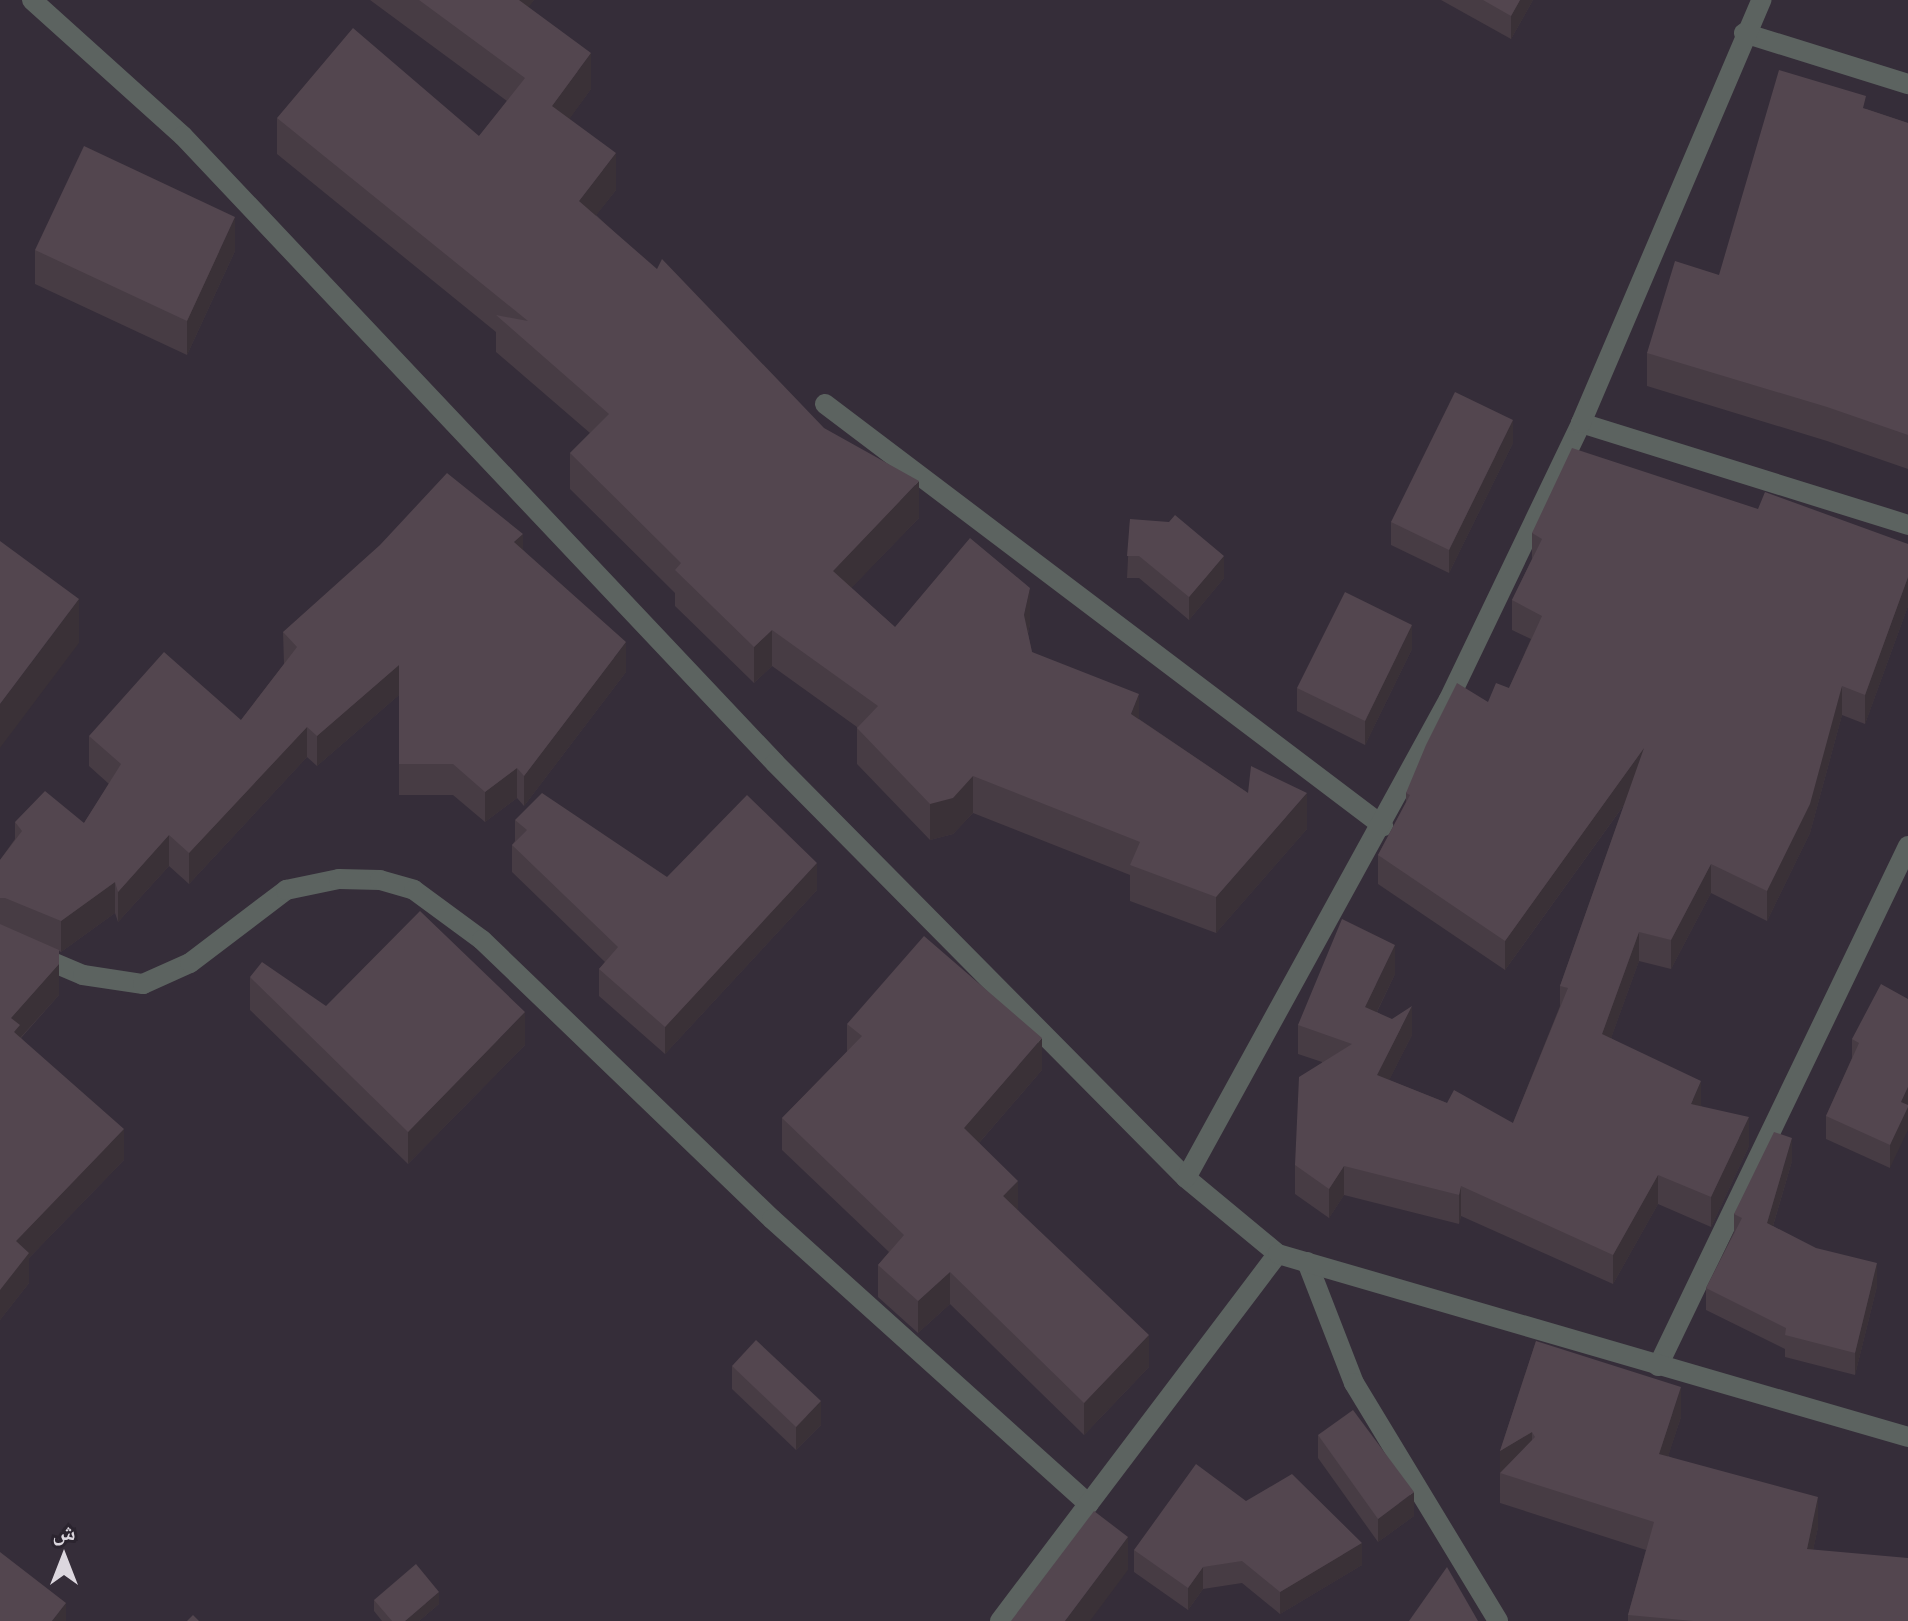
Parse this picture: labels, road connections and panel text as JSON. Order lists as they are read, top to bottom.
{
  "north": "top"
}
